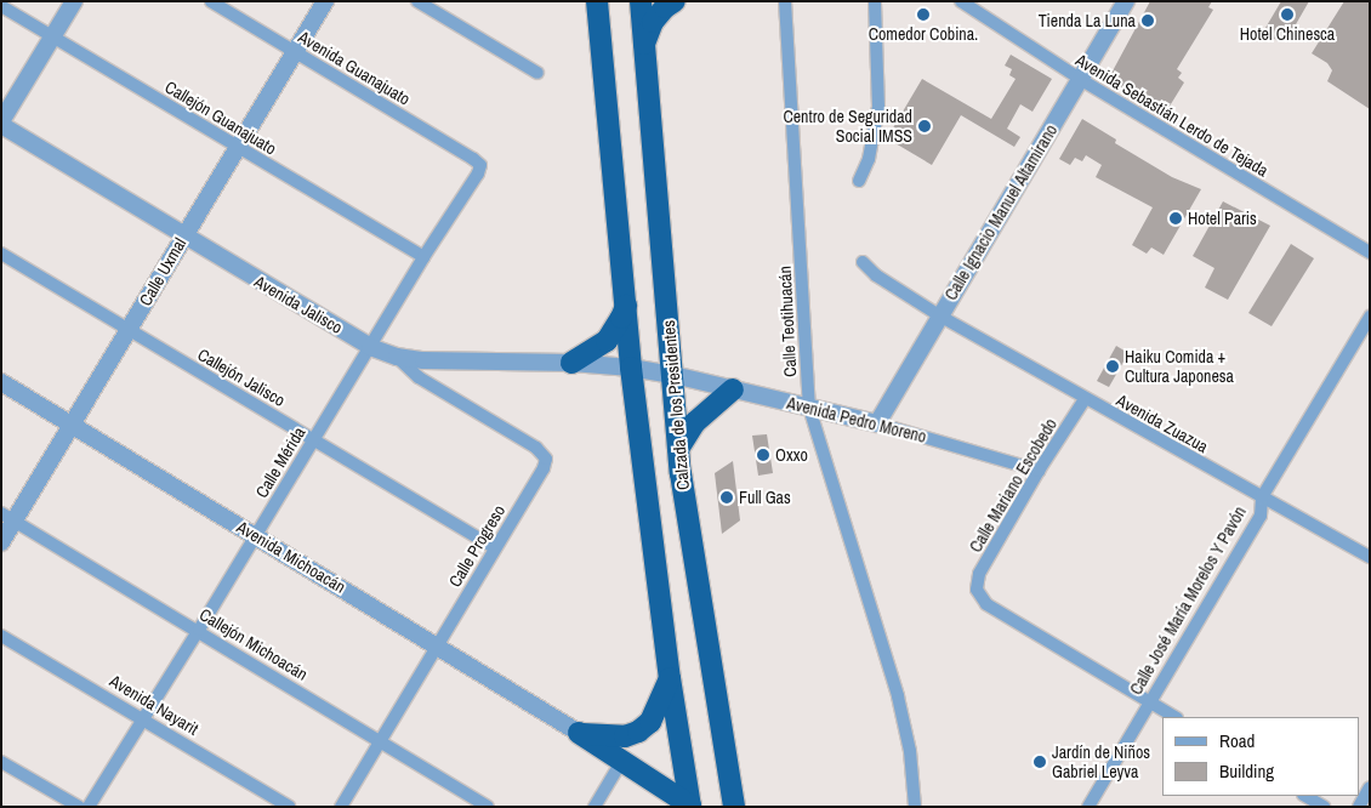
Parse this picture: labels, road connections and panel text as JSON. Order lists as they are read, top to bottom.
{
  "streets": {
    "highway": ["Calzada de los Presidentes"],
    "street": [
      "Avenida Guanajuato",
      "Avenida Sebastián Lerdo de Tejada",
      "Callejón Guanajuato",
      "Calle Ignacio Manuel Altamirano",
      "Calle Uxmal",
      "Avenida Jalisco",
      "Calle Teotihuacán",
      "Callejón Jalisco",
      "Avenida Pedro Moreno",
      "Avenida Zuazua",
      "Calle Mérida",
      "Calle Mariano Escobedo",
      "Calle Progreso",
      "Avenida Michoacán",
      "Calle José María Morelos Y Pavón",
      "Callejón Michoacán",
      "Avenida Nayarit"
    ]
  },
  "crossings": [
    ["Avenida Guanajuato", "Calle Uxmal"],
    ["Avenida Guanajuato", "Calle Mérida"],
    ["Avenida Sebastián Lerdo de Tejada", "Calle Ignacio Manuel Altamirano"],
    ["Callejón Guanajuato", "Calle Uxmal"],
    ["Callejón Guanajuato", "Calle Mérida"],
    ["Calle Ignacio Manuel Altamirano", "Avenida Pedro Moreno"],
    ["Calle Ignacio Manuel Altamirano", "Avenida Zuazua"],
    ["Calle Uxmal", "Avenida Jalisco"],
    ["Calle Uxmal", "Callejón Jalisco"],
    ["Calle Uxmal", "Avenida Michoacán"],
    ["Calle Uxmal", "Callejón Michoacán"],
    ["Avenida Jalisco", "Calzada de los Presidentes"],
    ["Avenida Jalisco", "Avenida Pedro Moreno"],
    ["Avenida Jalisco", "Calle Mérida"],
    ["Avenida Jalisco", "Calle Progreso"],
    ["Calle Teotihuacán", "Avenida Pedro Moreno"],
    ["Callejón Jalisco", "Calle Mérida"],
    ["Callejón Jalisco", "Calle Progreso"],
    ["Calzada de los Presidentes", "Avenida Pedro Moreno"],
    ["Avenida Pedro Moreno", "Calle Mariano Escobedo"],
    ["Avenida Zuazua", "Calle Mariano Escobedo"],
    ["Avenida Zuazua", "Calle José María Morelos Y Pavón"],
    ["Calle Mérida", "Avenida Michoacán"],
    ["Calle Mérida", "Callejón Michoacán"],
    ["Calle Mérida", "Avenida Nayarit"],
    ["Calle Mariano Escobedo", "Calle José María Morelos Y Pavón"],
    ["Calle Progreso", "Avenida Michoacán"],
    ["Calle Progreso", "Callejón Michoacán"]
  ],
  "places": [
    "Comedor Cobina.",
    "Hotel Chinesca",
    "Tienda La Luna",
    "Centro de Seguridad Social IMSS",
    "Hotel Paris",
    "Haiku Comida + Cultura Japonesa",
    "Oxxo",
    "Full Gas",
    "Jardín de Niños Gabriel Leyva"
  ],
  "legend": ["Road", "Building"]
}
